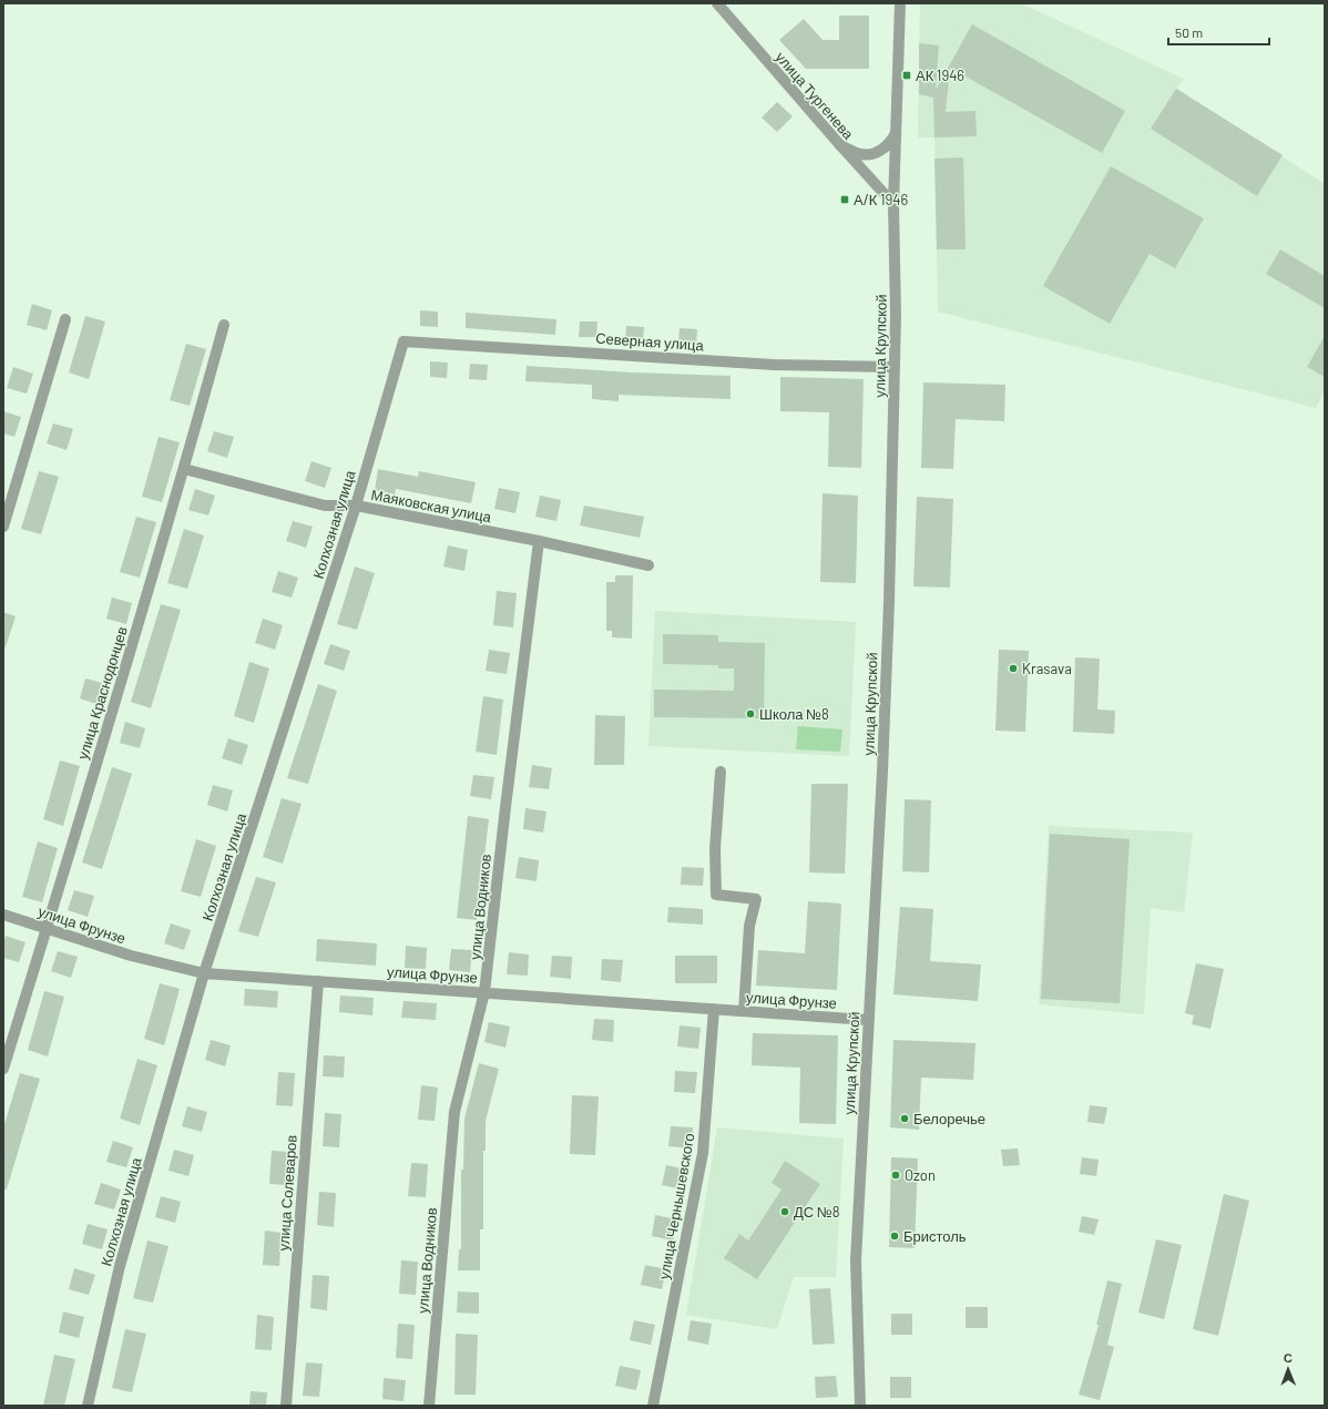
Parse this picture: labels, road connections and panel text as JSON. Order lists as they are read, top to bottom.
{
  "streets": {
    "street": [
      "улица Тургенева",
      "Северная улица",
      "улица Крупской",
      "Маяковская улица",
      "Колхозная улица",
      "улица Краснодонцев",
      "улица Водников",
      "улица Фрунзе",
      "улица Солеваров",
      "улица Чернышевского"
    ]
  },
  "crossings": [
    ["улица Тургенева", "улица Крупской"],
    ["Северная улица", "улица Крупской"],
    ["Северная улица", "Колхозная улица"],
    ["улица Крупской", "улица Фрунзе"],
    ["Маяковская улица", "Колхозная улица"],
    ["Маяковская улица", "улица Краснодонцев"],
    ["Маяковская улица", "улица Водников"],
    ["Колхозная улица", "улица Фрунзе"],
    ["улица Краснодонцев", "улица Фрунзе"],
    ["улица Водников", "улица Фрунзе"],
    ["улица Фрунзе", "улица Солеваров"],
    ["улица Фрунзе", "улица Чернышевского"]
  ],
  "places": {
    "transit": ["АК 1946", "А/К 1946"],
    "other": [
      "Krasava",
      "Школа №8",
      "Белоречье",
      "Ozon",
      "ДС №8",
      "Бристоль"
    ]
  },
  "scale_bar": "50 m",
  "north": "top"
}
